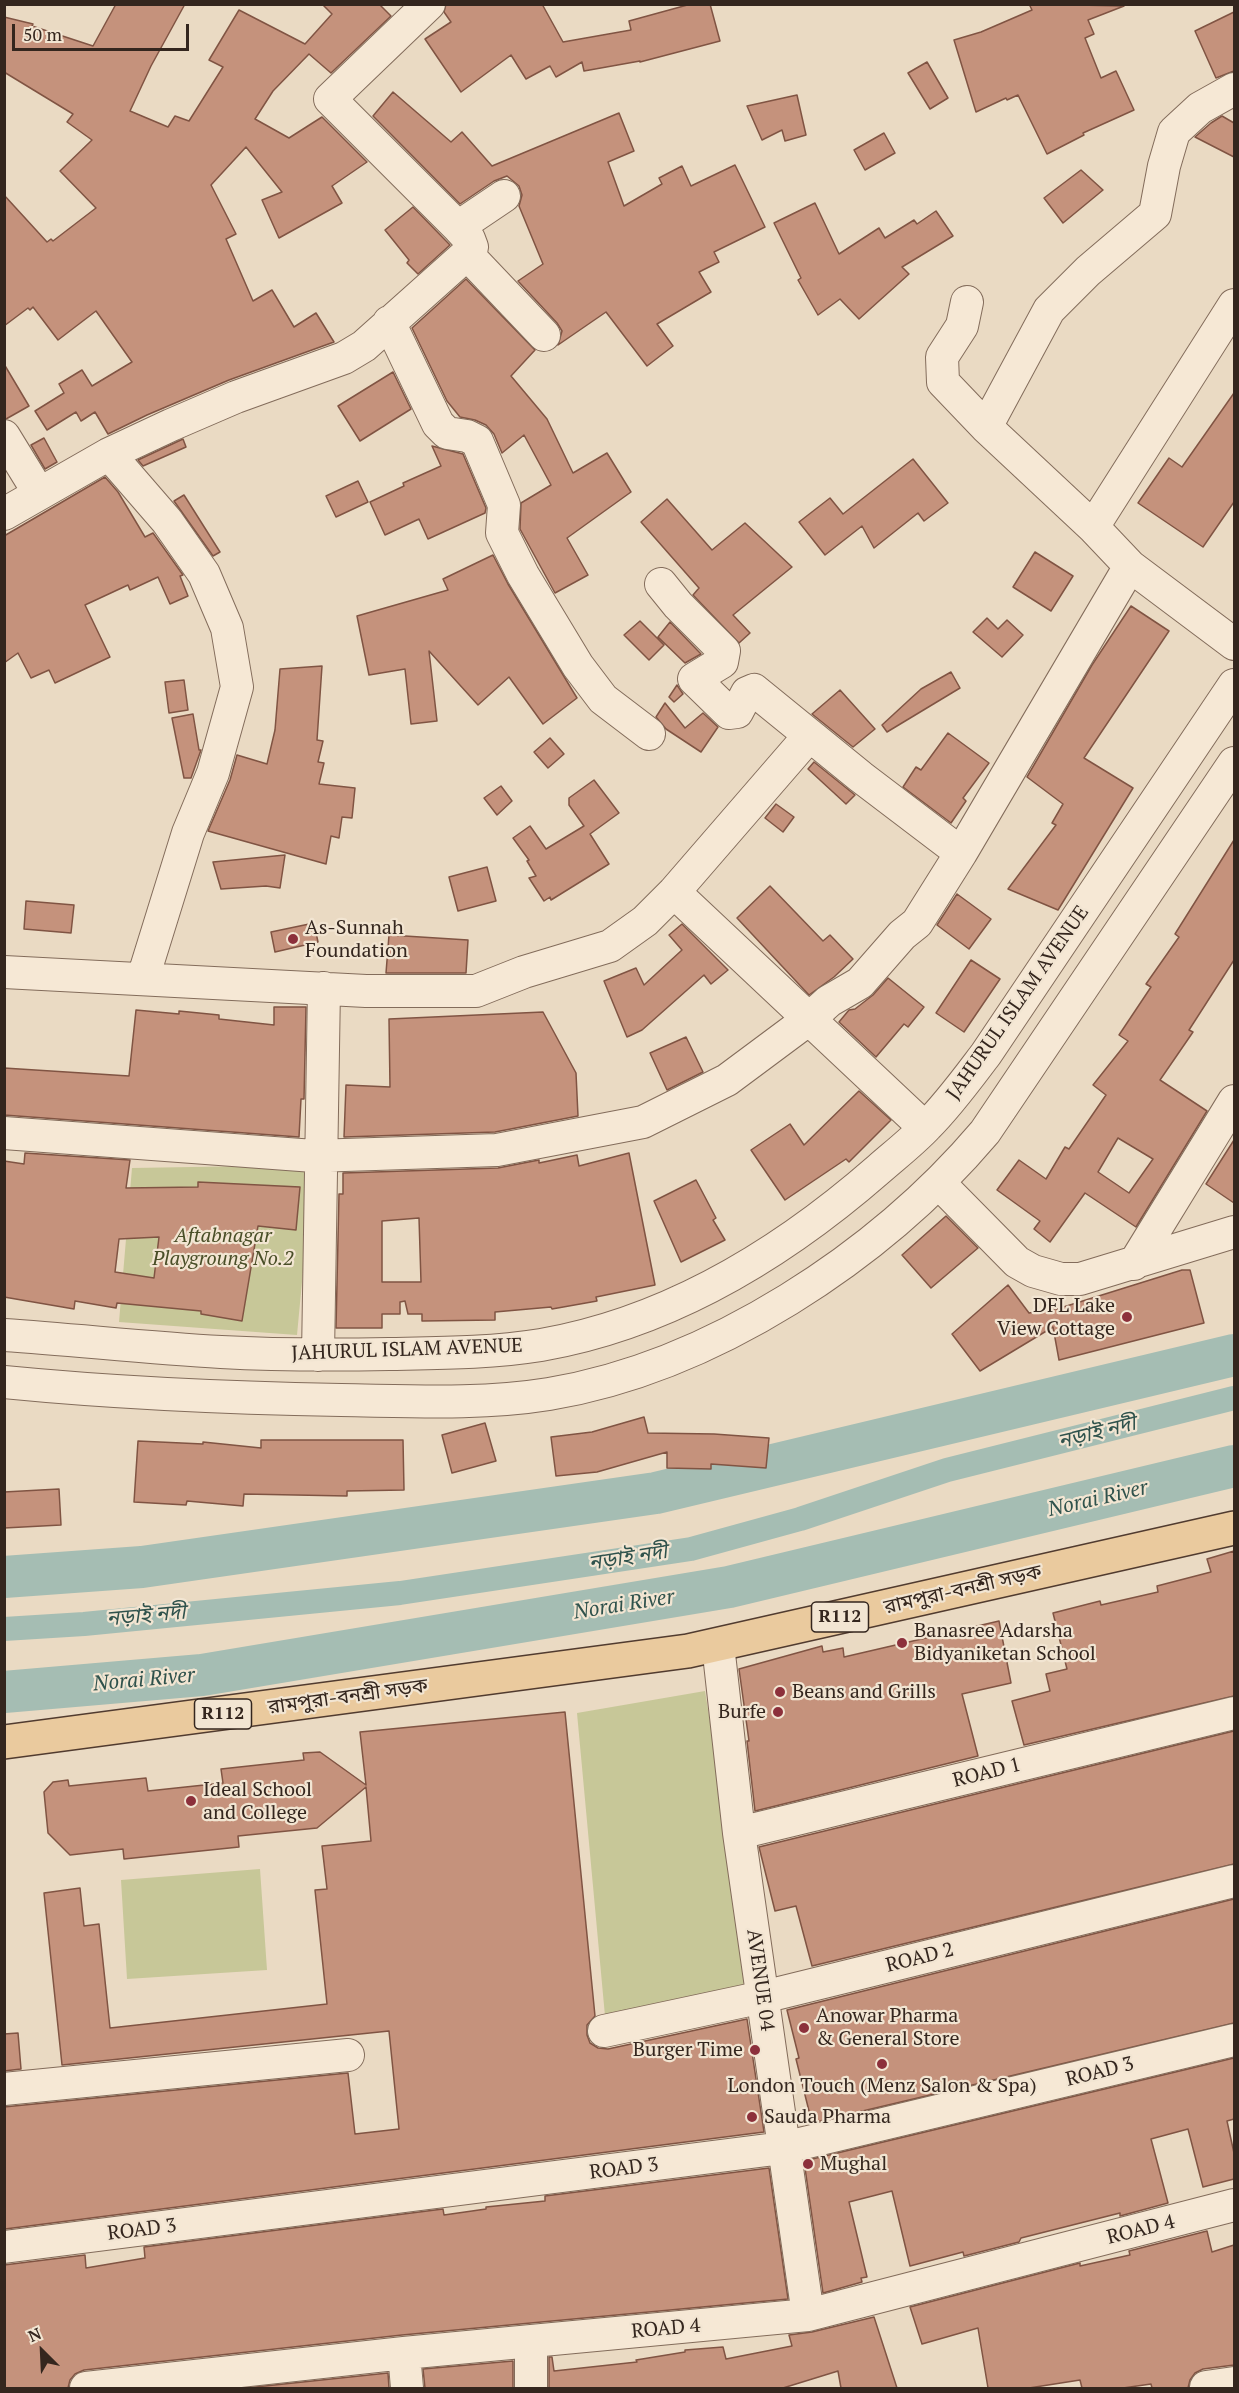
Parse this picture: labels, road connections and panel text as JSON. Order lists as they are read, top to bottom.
{
  "streets": {
    "main road": ["রামপুরা-বনশ্রী সড়ক", "R112"],
    "street": [
      "JAHURUL ISLAM AVENUE",
      "ROAD 1",
      "ROAD 2",
      "AVENUE 04",
      "ROAD 3",
      "ROAD 4"
    ]
  },
  "crossings": [
    ["রামপুরা-বনশ্রী সড়ক", "AVENUE 04"],
    ["ROAD 1", "AVENUE 04"],
    ["ROAD 2", "AVENUE 04"],
    ["AVENUE 04", "ROAD 3"],
    ["AVENUE 04", "ROAD 4"]
  ],
  "water": ["নড়াই নদী", "Norai River"],
  "parks": ["Aftabnagar Playgroung No.2"],
  "places": [
    "As-Sunnah Foundation",
    "DFL Lake View Cottage",
    "Banasree Adarsha Bidyaniketan School",
    "Beans and Grills",
    "Burfe",
    "Ideal School and College",
    "Anowar Pharma & General Store",
    "Burger Time",
    "London Touch (Menz Salon & Spa)",
    "Sauda Pharma",
    "Mughal"
  ],
  "scale_bar": "50 m",
  "north": "top left"
}
